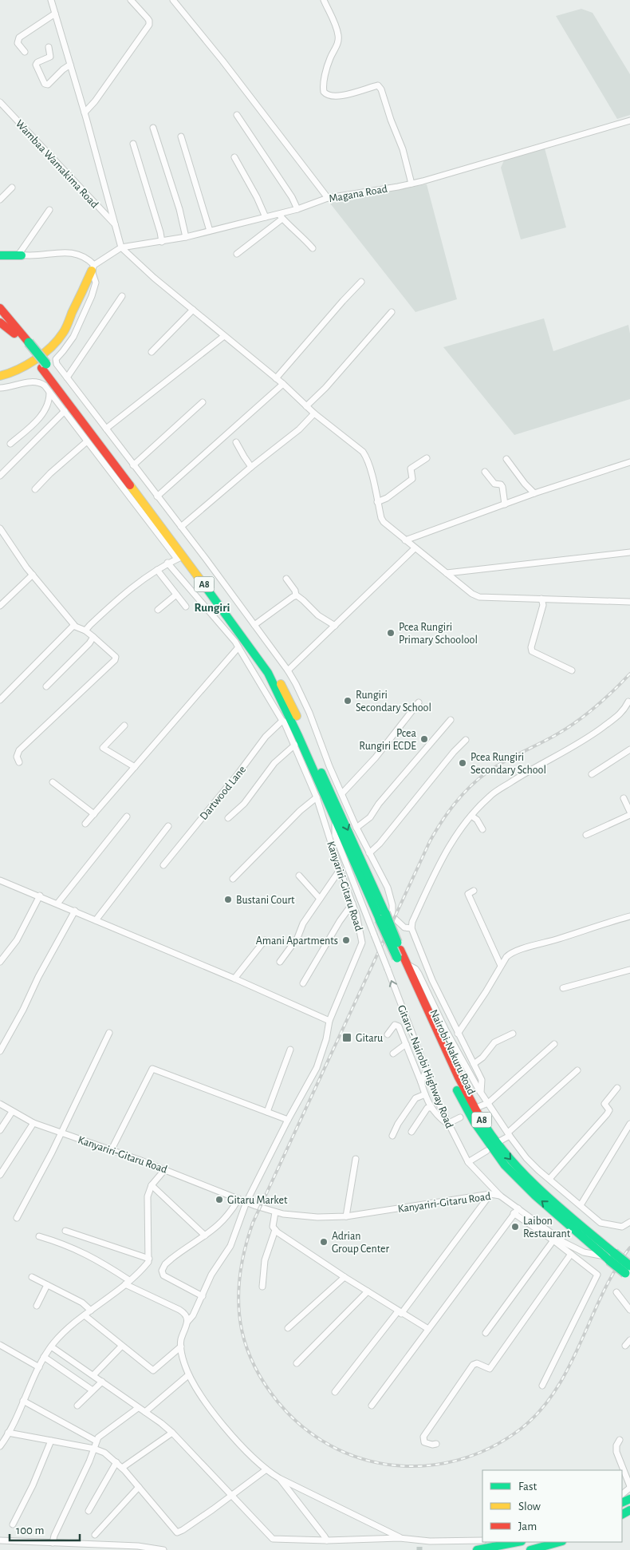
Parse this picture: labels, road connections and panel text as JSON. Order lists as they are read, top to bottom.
{
  "streets": {
    "main road": ["A8", "Nairobi-Nakuru Road"],
    "street": [
      "Wambaa Wamakima Road",
      "Magana Road",
      "Dartwood Lane",
      "Kanyariri-Gitaru Road",
      "Gitaru - Nairobi Highway Road"
    ]
  },
  "crossings": [
    ["A8", "Nairobi-Nakuru Road"],
    ["Dartwood Lane", "Kanyariri-Gitaru Road"],
    ["Kanyariri-Gitaru Road", "Gitaru - Nairobi Highway Road"]
  ],
  "districts": ["Rungiri"],
  "places": {
    "other": [
      "Pcea Rungiri Primary Schoolool",
      "Rungiri Secondary School",
      "Pcea Rungiri ECDE",
      "Pcea Rungiri Secondary School",
      "Bustani Court",
      "Amani Apartments",
      "Gitaru Market",
      "Laibon Restaurant",
      "Adrian Group Center"
    ],
    "transit": ["Gitaru"]
  },
  "legend": ["Fast", "Slow", "Jam"],
  "scale_bar": "100 m"
}
